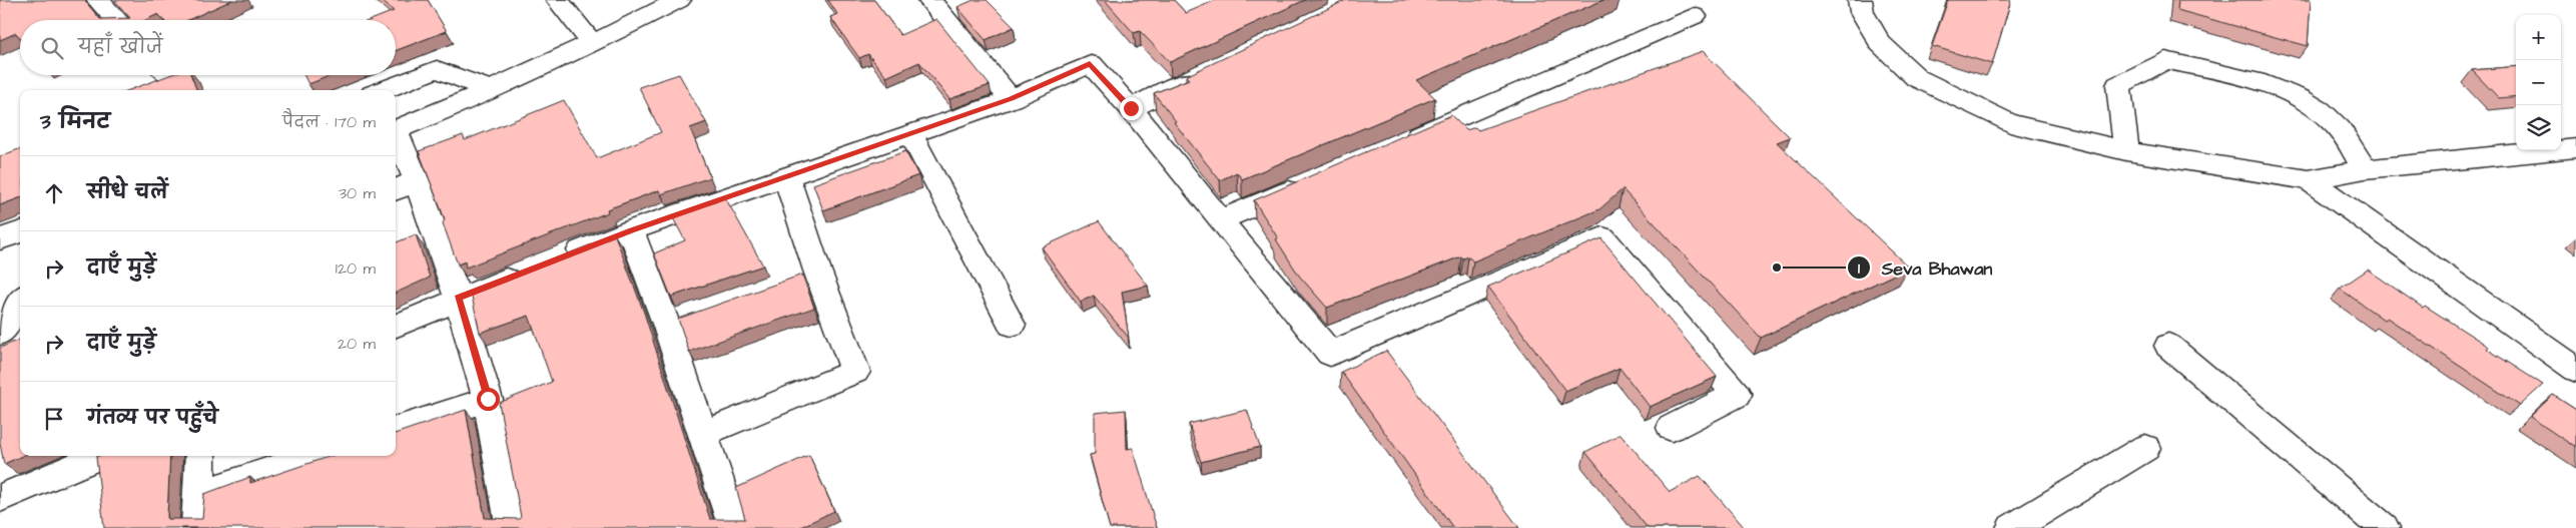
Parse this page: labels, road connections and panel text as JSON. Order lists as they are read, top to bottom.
{
  "places": ["Seva Bhawan"],
  "page": {
    "map_buttons": ["+", "−"],
    "search": "यहाँ खोजें",
    "heading": ["3 मिनट", "पैदल · 170 m"],
    "list": [
      ["सीधे चलें", "30 m"],
      ["दाएँ मुड़ें", "120 m"],
      ["दाएँ मुड़ें", "20 m"],
      "गंतव्य पर पहुँचे"
    ]
  }
}
